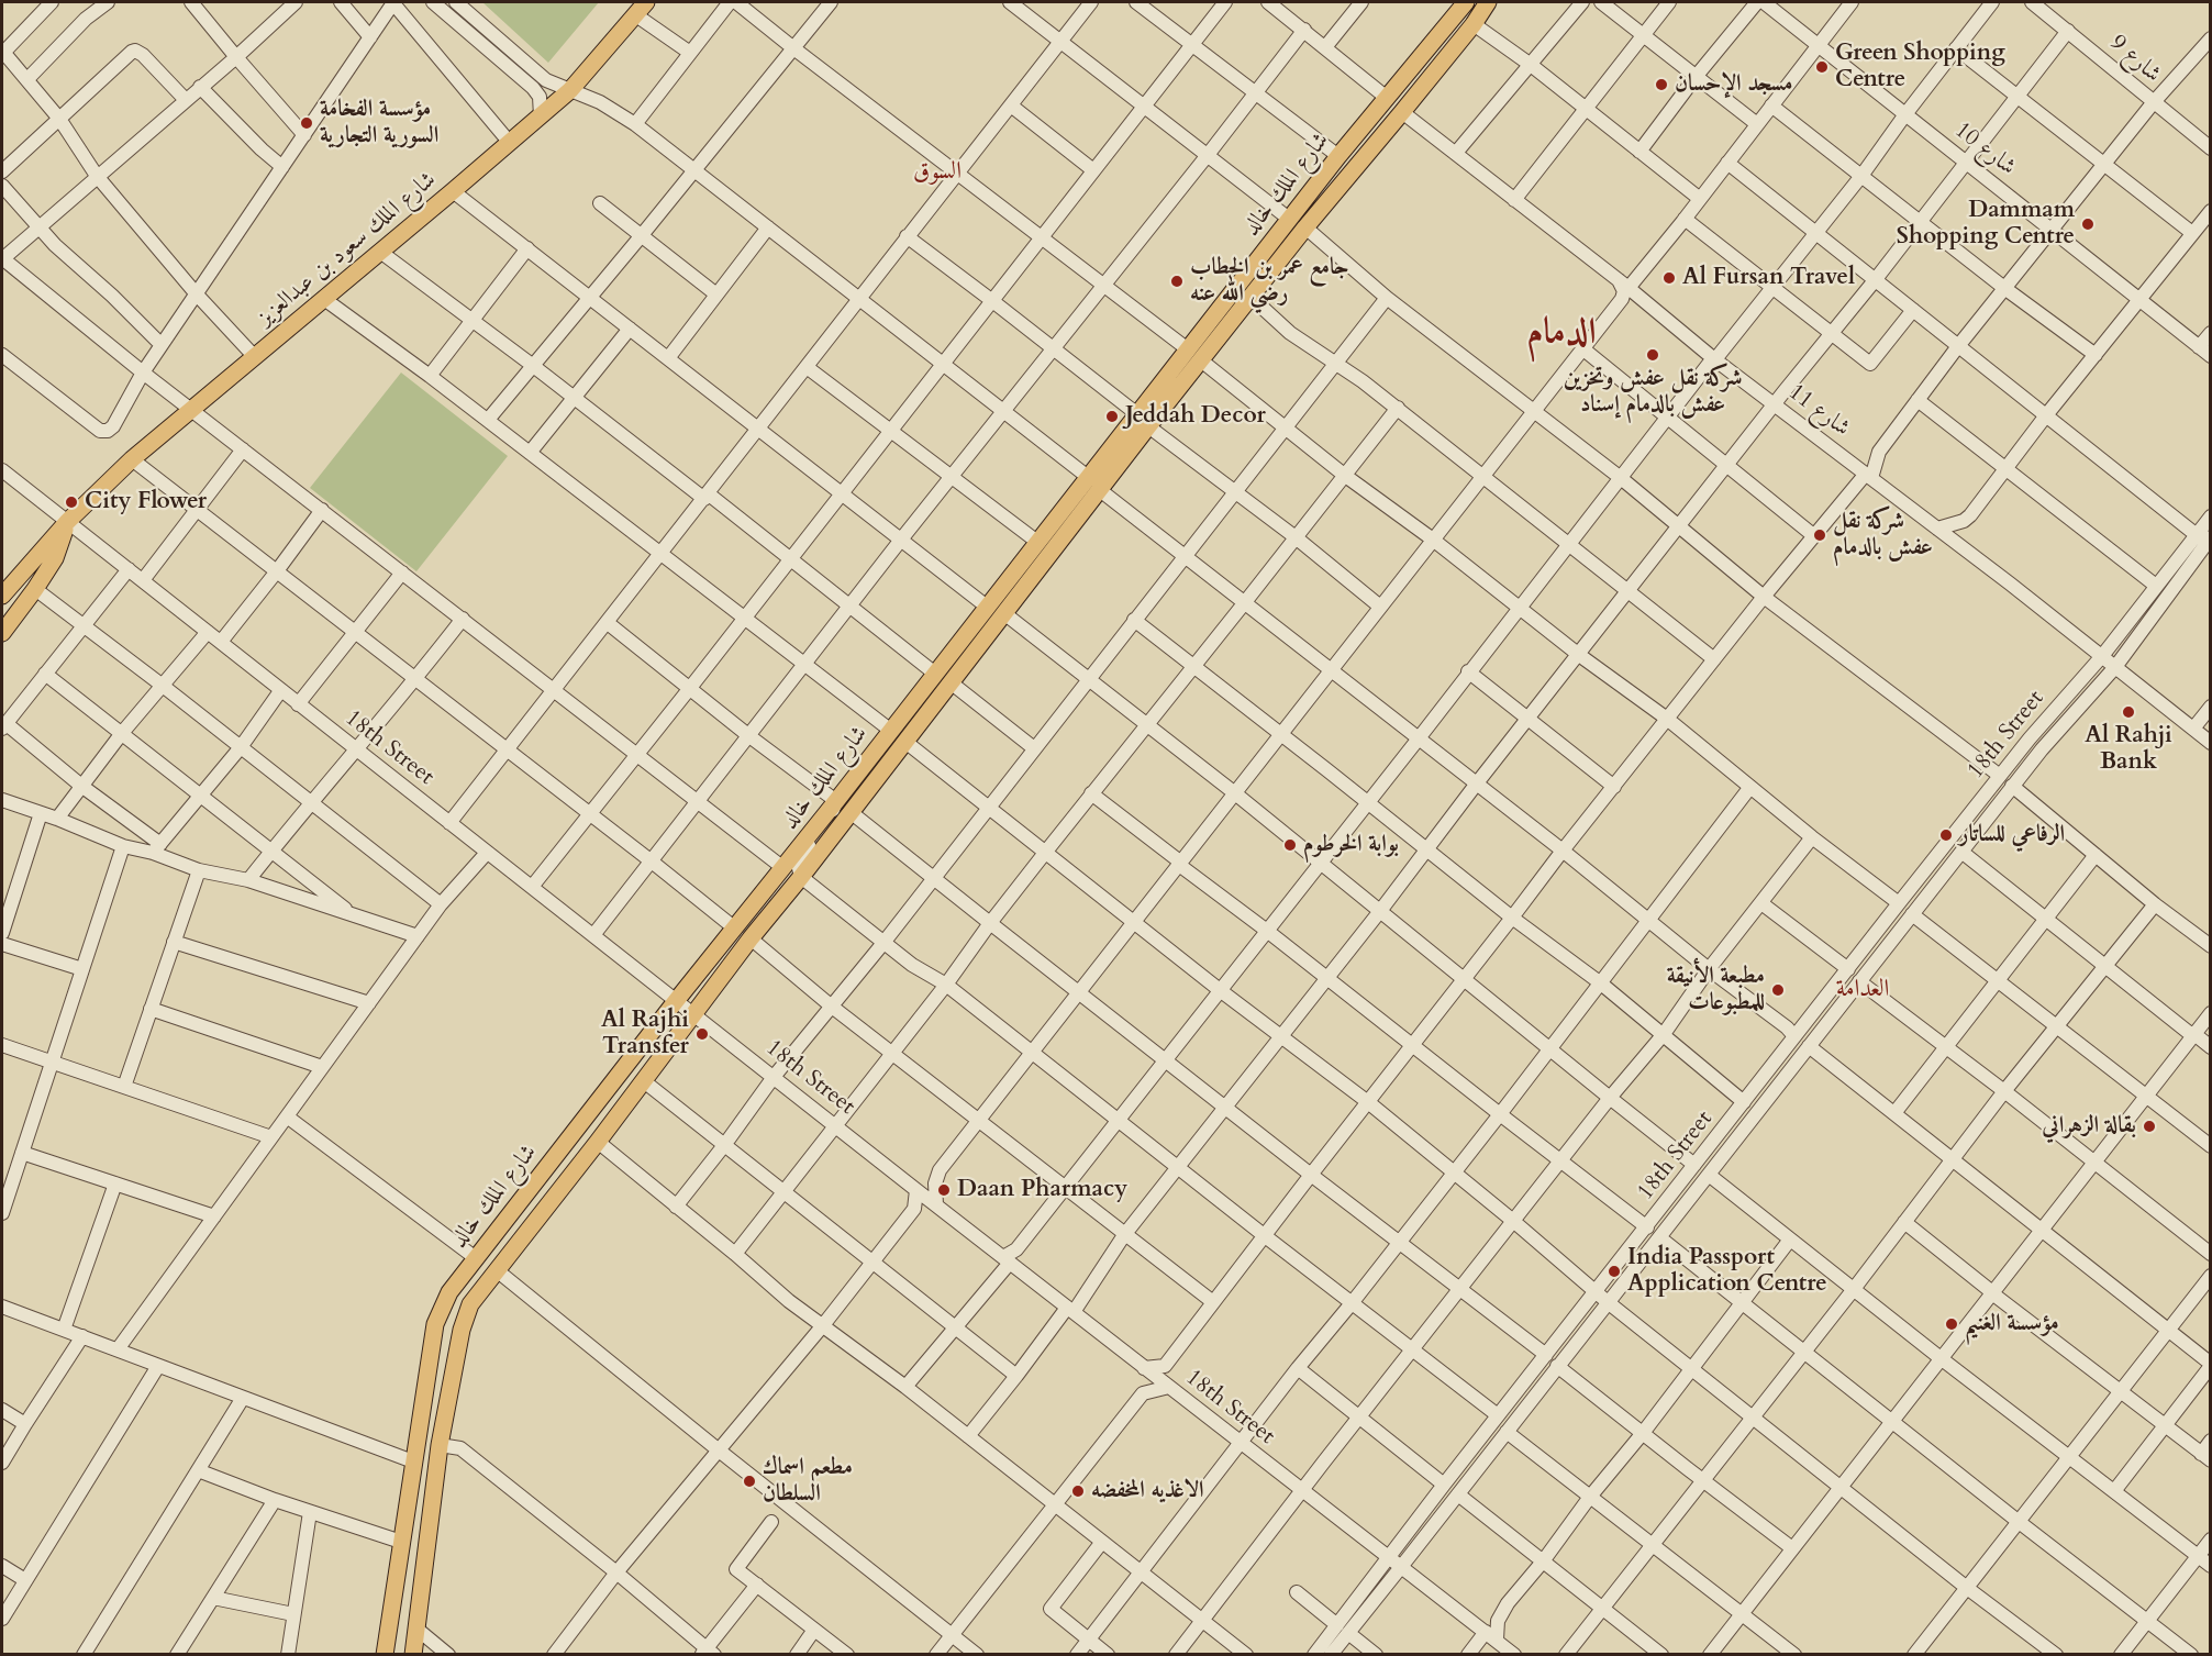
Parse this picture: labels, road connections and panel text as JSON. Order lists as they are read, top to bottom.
{
  "streets": {
    "main road": ["شارع الملك خالد", "شارع الملك سعود بن عبدالعزيز"],
    "street": [
      "شارع 9",
      "شارع 10",
      "شارع 11",
      "18th Street"
    ]
  },
  "crossings": [
    ["شارع الملك خالد", "شارع 11"],
    ["شارع الملك خالد", "18th Street"],
    ["شارع الملك سعود بن عبدالعزيز", "18th Street"],
    ["شارع 11", "18th Street"]
  ],
  "districts": ["السوق", "الدمام", "العدامة"],
  "places": [
    "Green Shopping Centre",
    "مسجد الإحسان",
    "مؤسسة الفخامة السورية التجارية",
    "Dammam Shopping Centre",
    "Al Fursan Travel",
    "جامع عمر بن الخطاب رضي الله عنه",
    "شركة نقل عفش وتخزين عفش بالدمام إسناد",
    "Jeddah Decor",
    "City Flower",
    "شركة نقل عفش بالدمام",
    "Al Rahji Bank",
    "الرفاعي للساتار",
    "بوابة الخرطوم",
    "مطبعة الأنيقة للمطبوعات",
    "Al Rajhi Transfer",
    "بقالة الزهراني",
    "Daan Pharmacy",
    "India Passport Application Centre",
    "مؤسسة الغنيم",
    "مطعم اسماك السلطان",
    "الاغذيه المخفضه"
  ]
}
